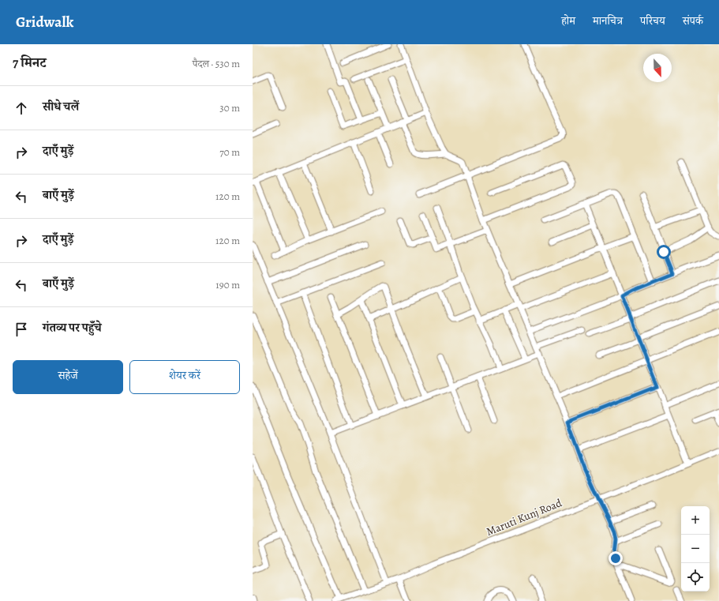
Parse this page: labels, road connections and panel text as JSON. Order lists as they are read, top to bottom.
{
  "streets": {
    "street": ["Maruti Kunj Road"]
  },
  "north": "bottom",
  "page": {
    "header": "Gridwalk",
    "nav": [
      "होम",
      "मानचित्र",
      "परिचय",
      "संपर्क"
    ],
    "heading": ["7 मिनट", "पैदल · 530 m"],
    "list": [
      ["सीधे चलें", "30 m"],
      ["दाएँ मुड़ें", "70 m"],
      ["बाएँ मुड़ें", "120 m"],
      ["दाएँ मुड़ें", "120 m"],
      ["बाएँ मुड़ें", "190 m"],
      "गंतव्य पर पहुँचे"
    ],
    "buttons": ["सहेजें", "शेयर करें"],
    "map_buttons": ["+", "−"]
  }
}
